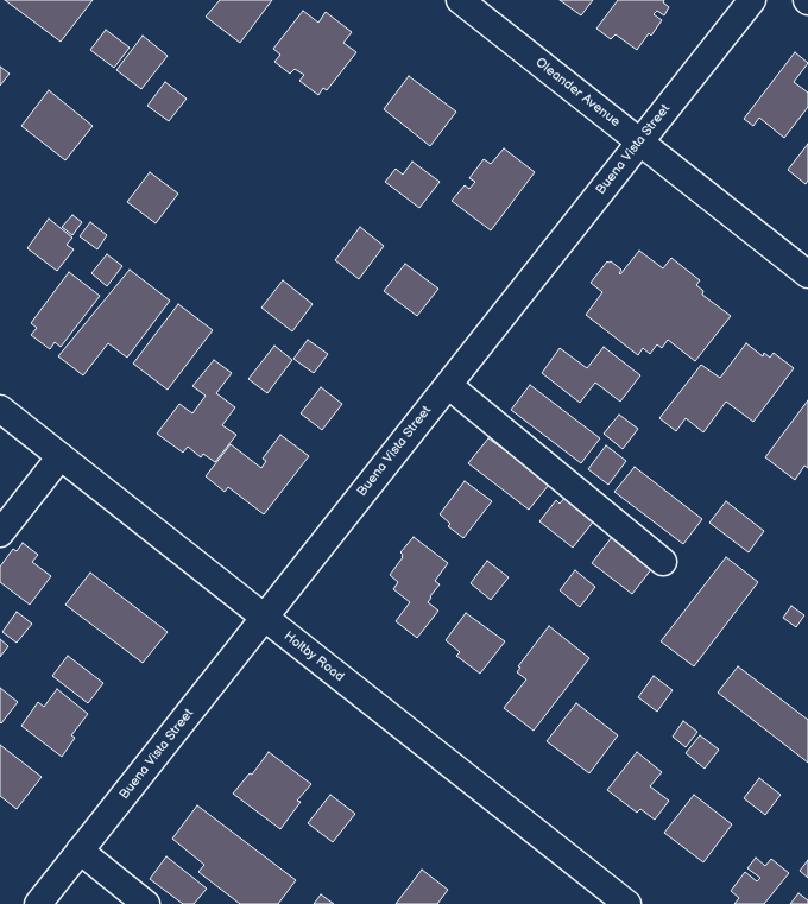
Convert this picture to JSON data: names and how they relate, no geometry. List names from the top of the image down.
{
  "streets": {
    "street": ["Oleander Avenue", "Buena Vista Street", "Holtby Road"]
  },
  "crossings": [
    ["Oleander Avenue", "Buena Vista Street"],
    ["Buena Vista Street", "Holtby Road"]
  ]
}
